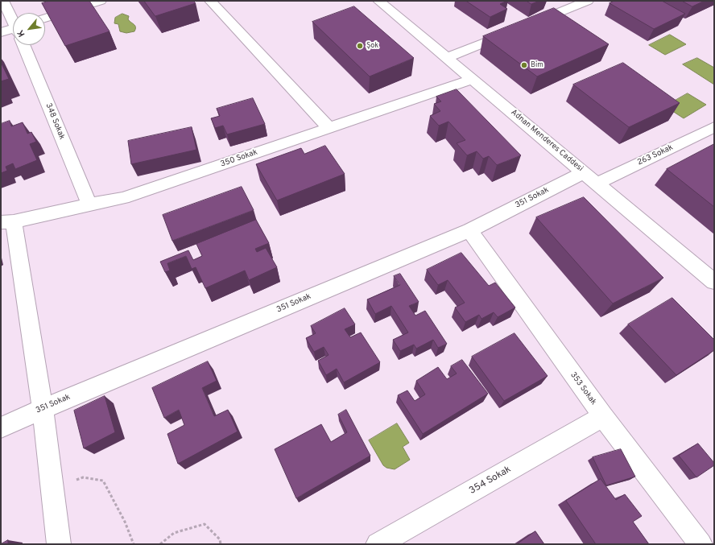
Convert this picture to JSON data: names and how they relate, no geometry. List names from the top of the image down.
{
  "streets": {
    "street": [
      "348 Sokak",
      "Adnan Menderes Caddesi",
      "263 Sokak",
      "350 Sokak",
      "351 Sokak",
      "353 Sokak",
      "354 Sokak"
    ]
  },
  "crossings": [
    ["348 Sokak", "350 Sokak"],
    ["Adnan Menderes Caddesi", "263 Sokak"],
    ["Adnan Menderes Caddesi", "350 Sokak"],
    ["Adnan Menderes Caddesi", "351 Sokak"],
    ["263 Sokak", "351 Sokak"],
    ["351 Sokak", "353 Sokak"],
    ["353 Sokak", "354 Sokak"]
  ],
  "places": ["Şok", "Bim"],
  "north": "bottom left"
}
